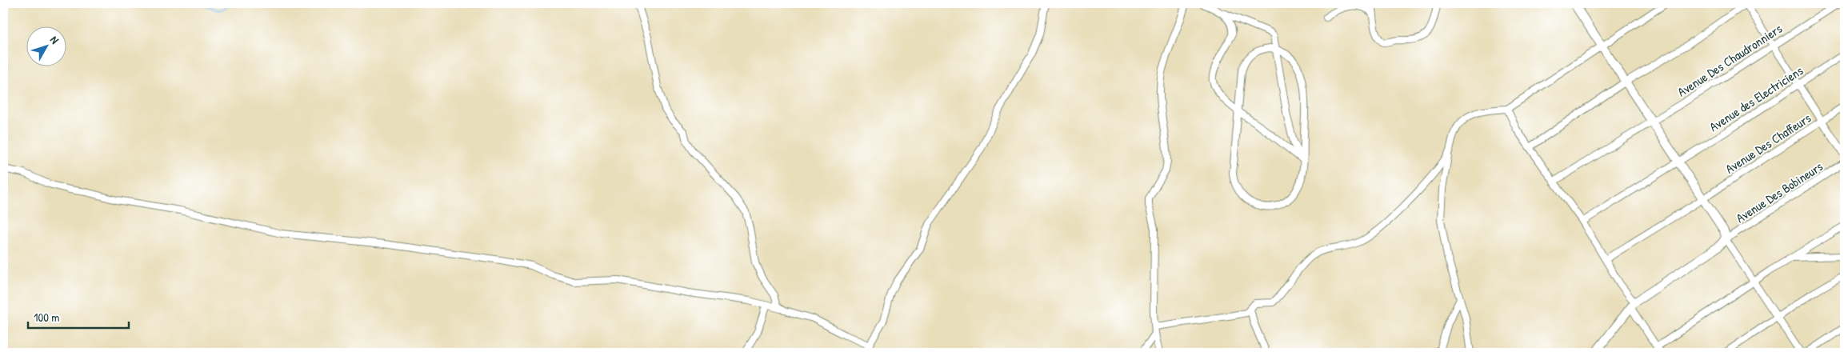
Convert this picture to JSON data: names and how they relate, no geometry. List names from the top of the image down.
{
  "streets": {
    "street": [
      "Avenue Des Chaudronniers",
      "Avenue des Electriciens",
      "Avenue Des Chaffeurs",
      "Avenue Des Bobineurs"
    ]
  },
  "scale_bar": "100 m",
  "north": "top right"
}
